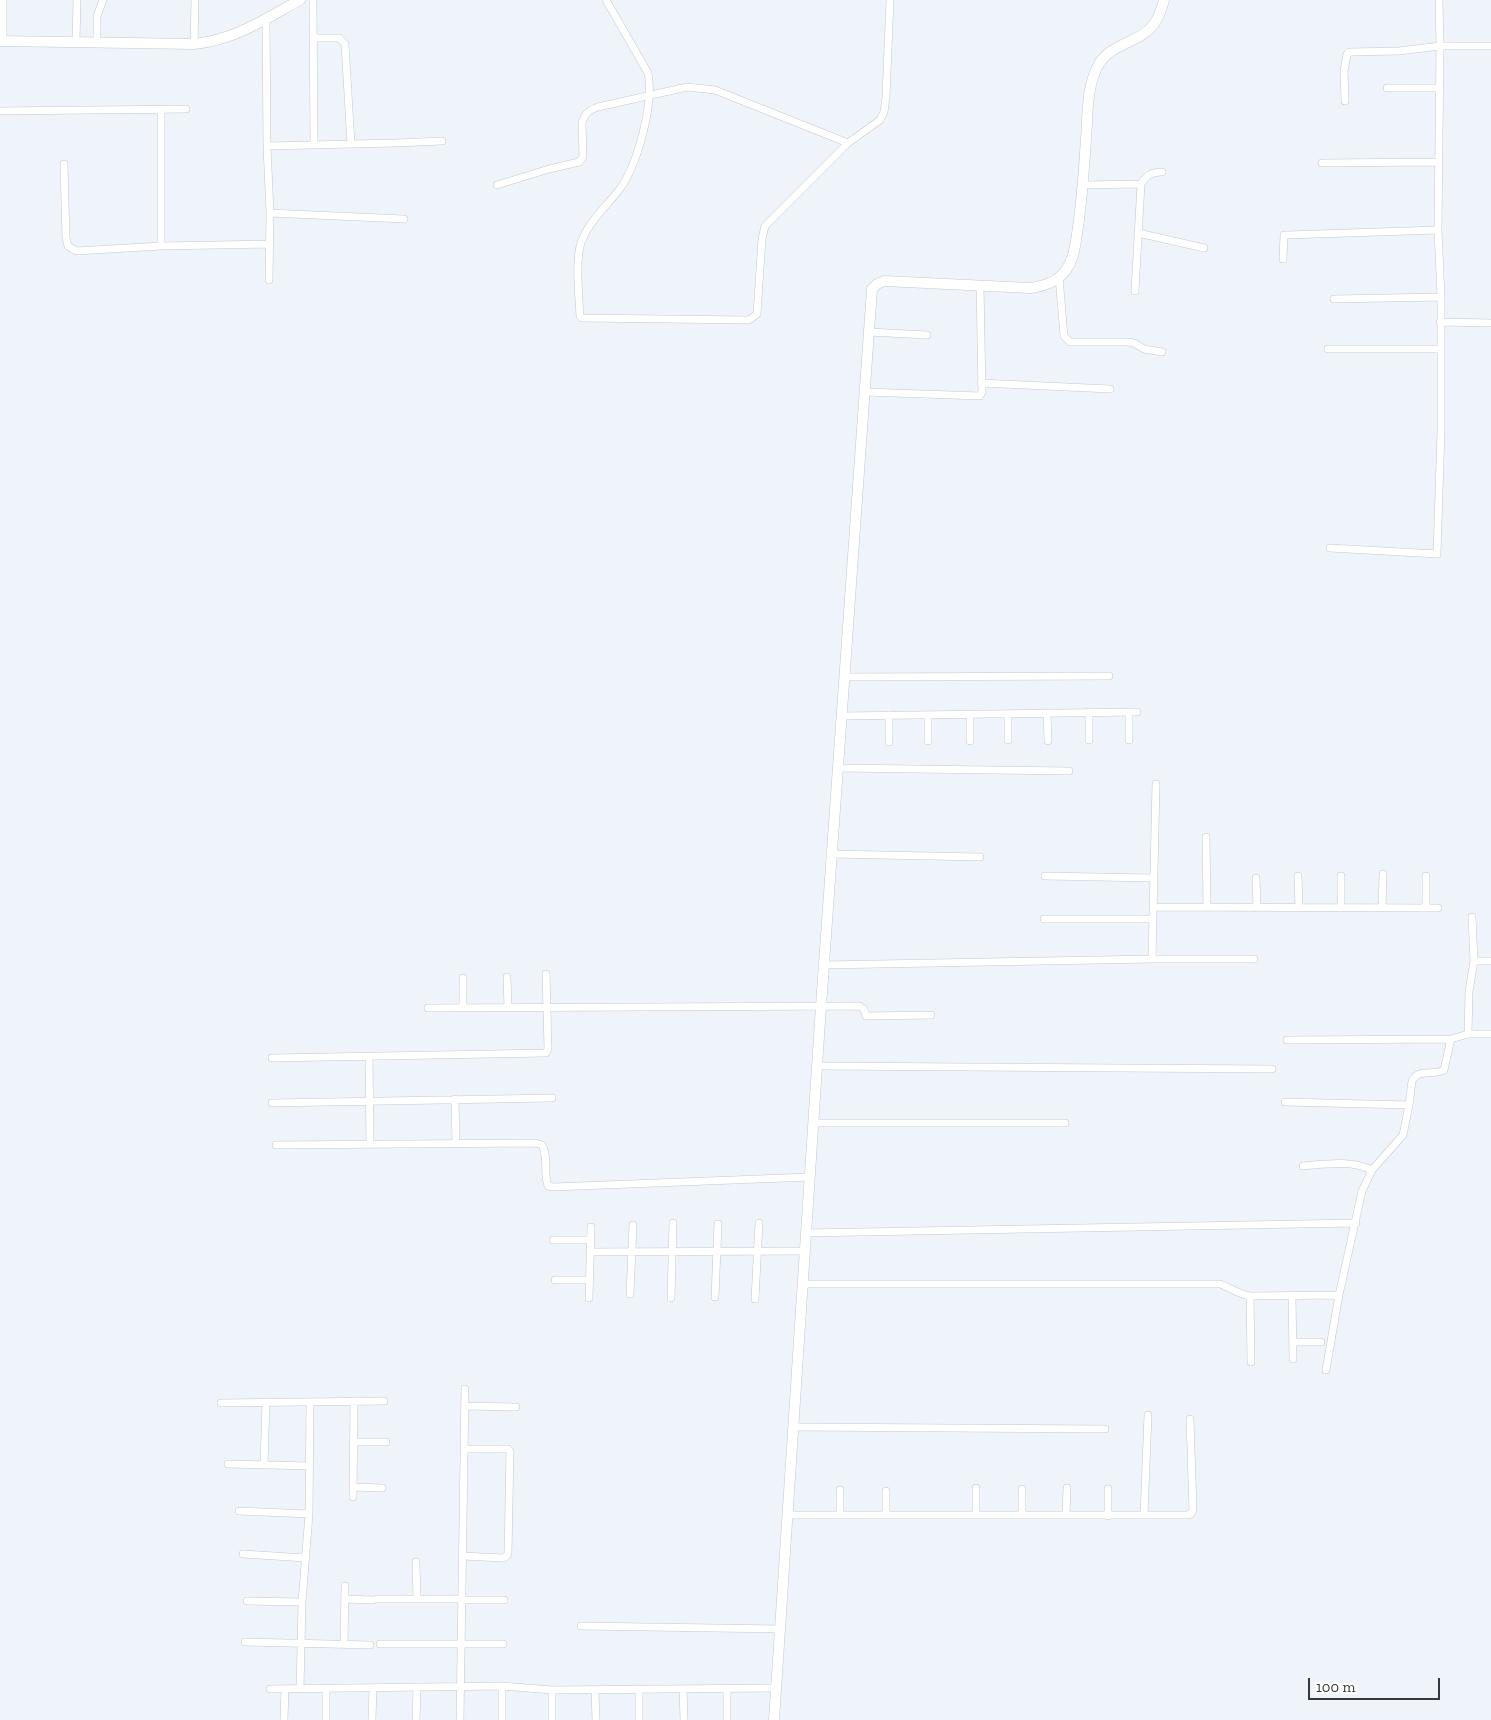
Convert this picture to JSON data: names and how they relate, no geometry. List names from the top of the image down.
{
  "scale_bar": "100 m"
}
